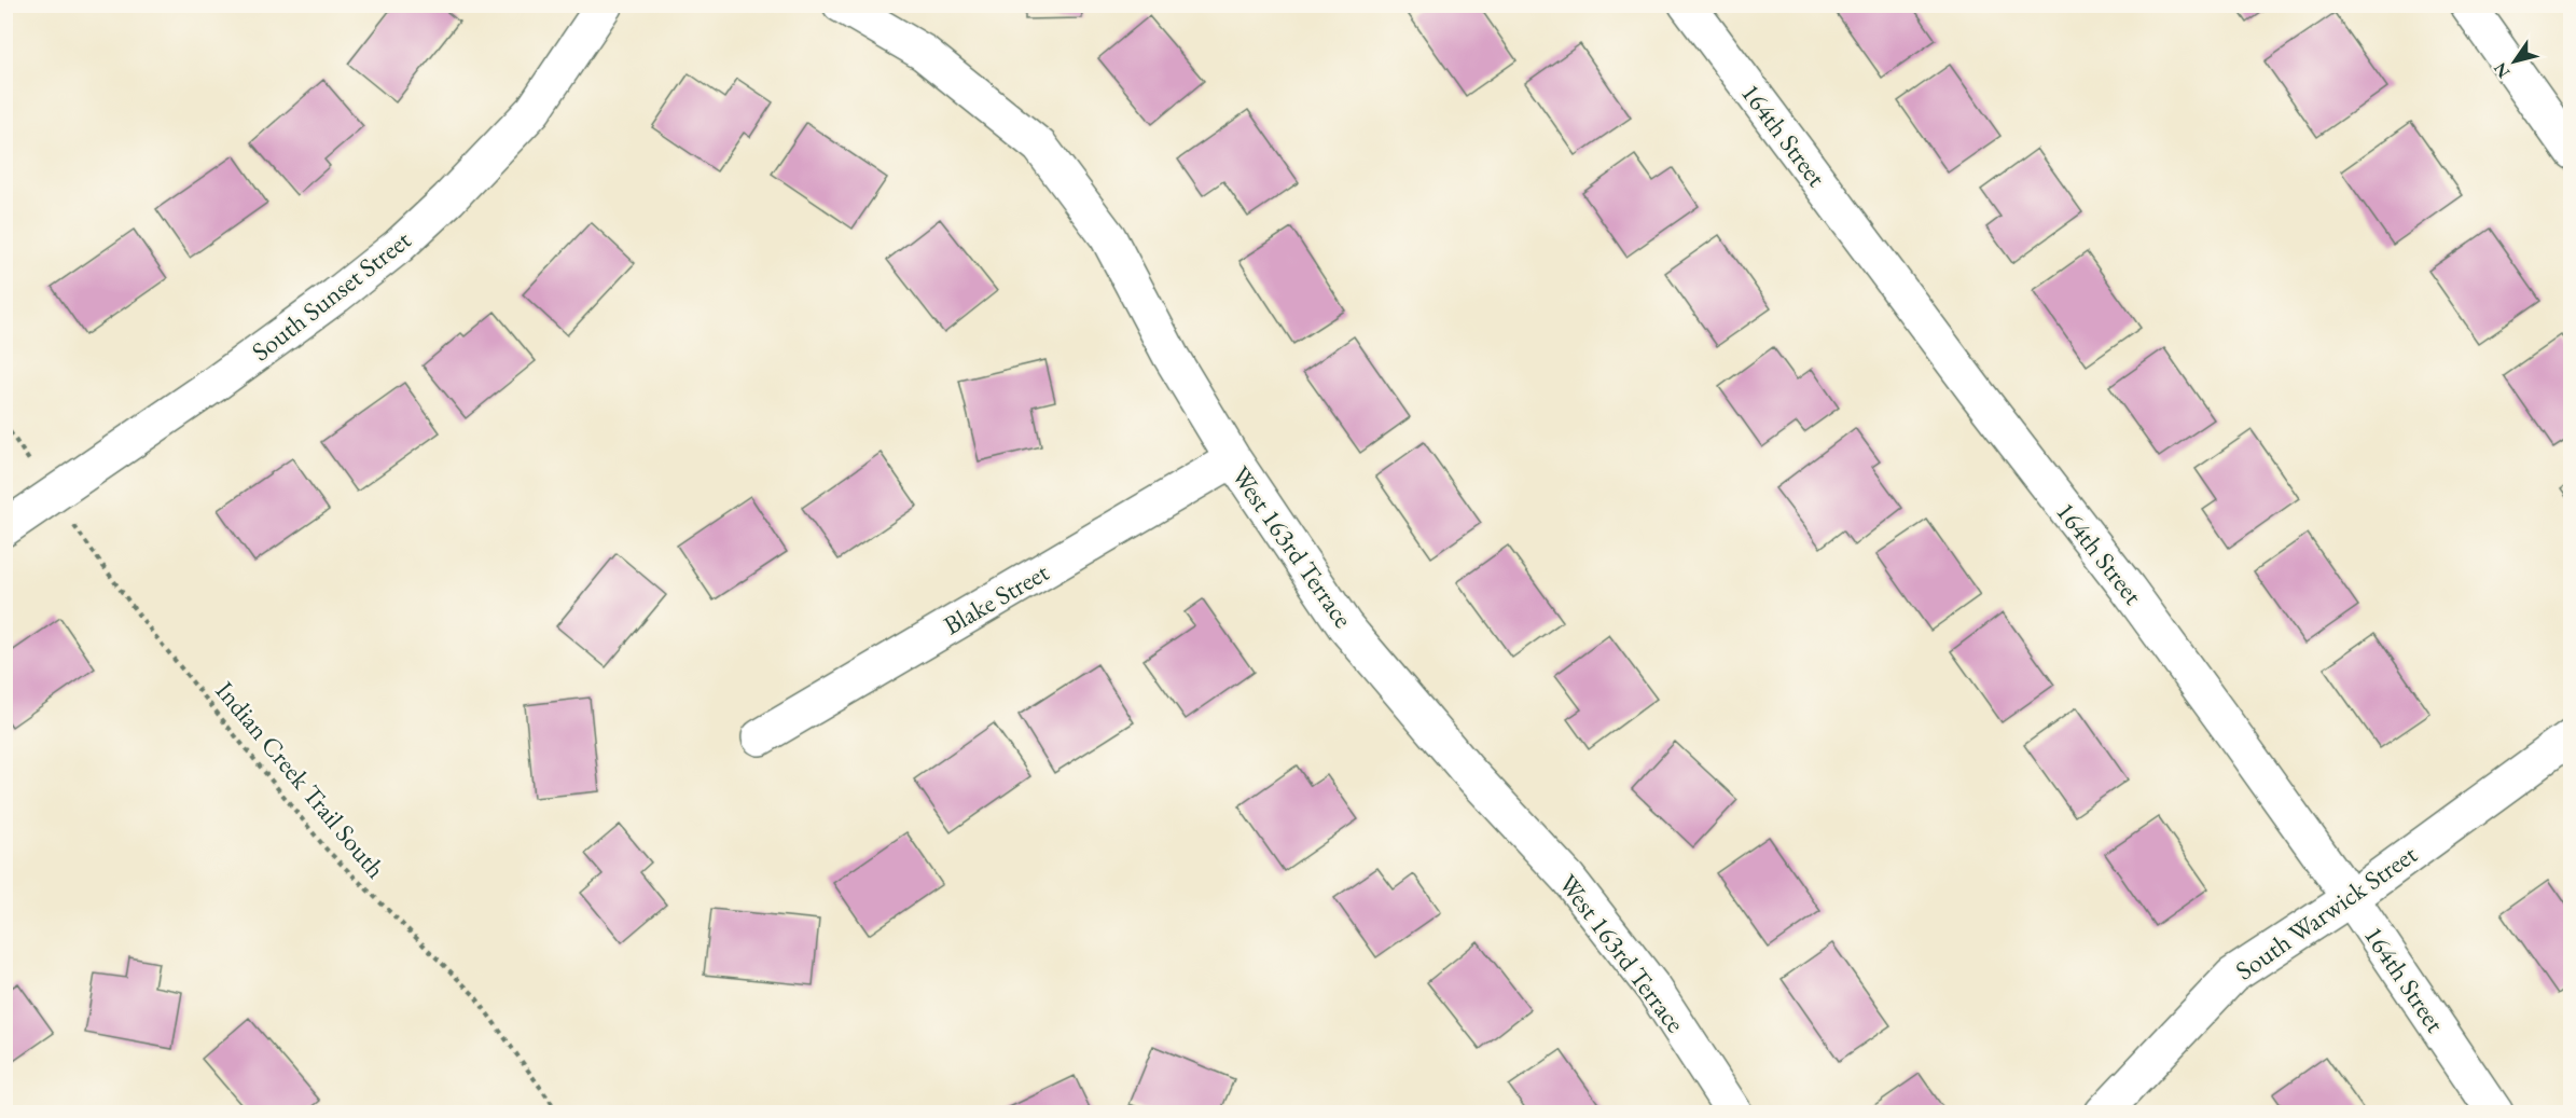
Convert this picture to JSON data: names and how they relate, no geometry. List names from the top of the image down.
{
  "streets": {
    "street": [
      "164th Street",
      "South Sunset Street",
      "West 163rd Terrace",
      "Blake Street",
      "South Warwick Street"
    ],
    "path": ["Indian Creek Trail South"]
  },
  "crossings": [
    ["164th Street", "South Warwick Street"],
    ["West 163rd Terrace", "Blake Street"]
  ],
  "north": "bottom left"
}
